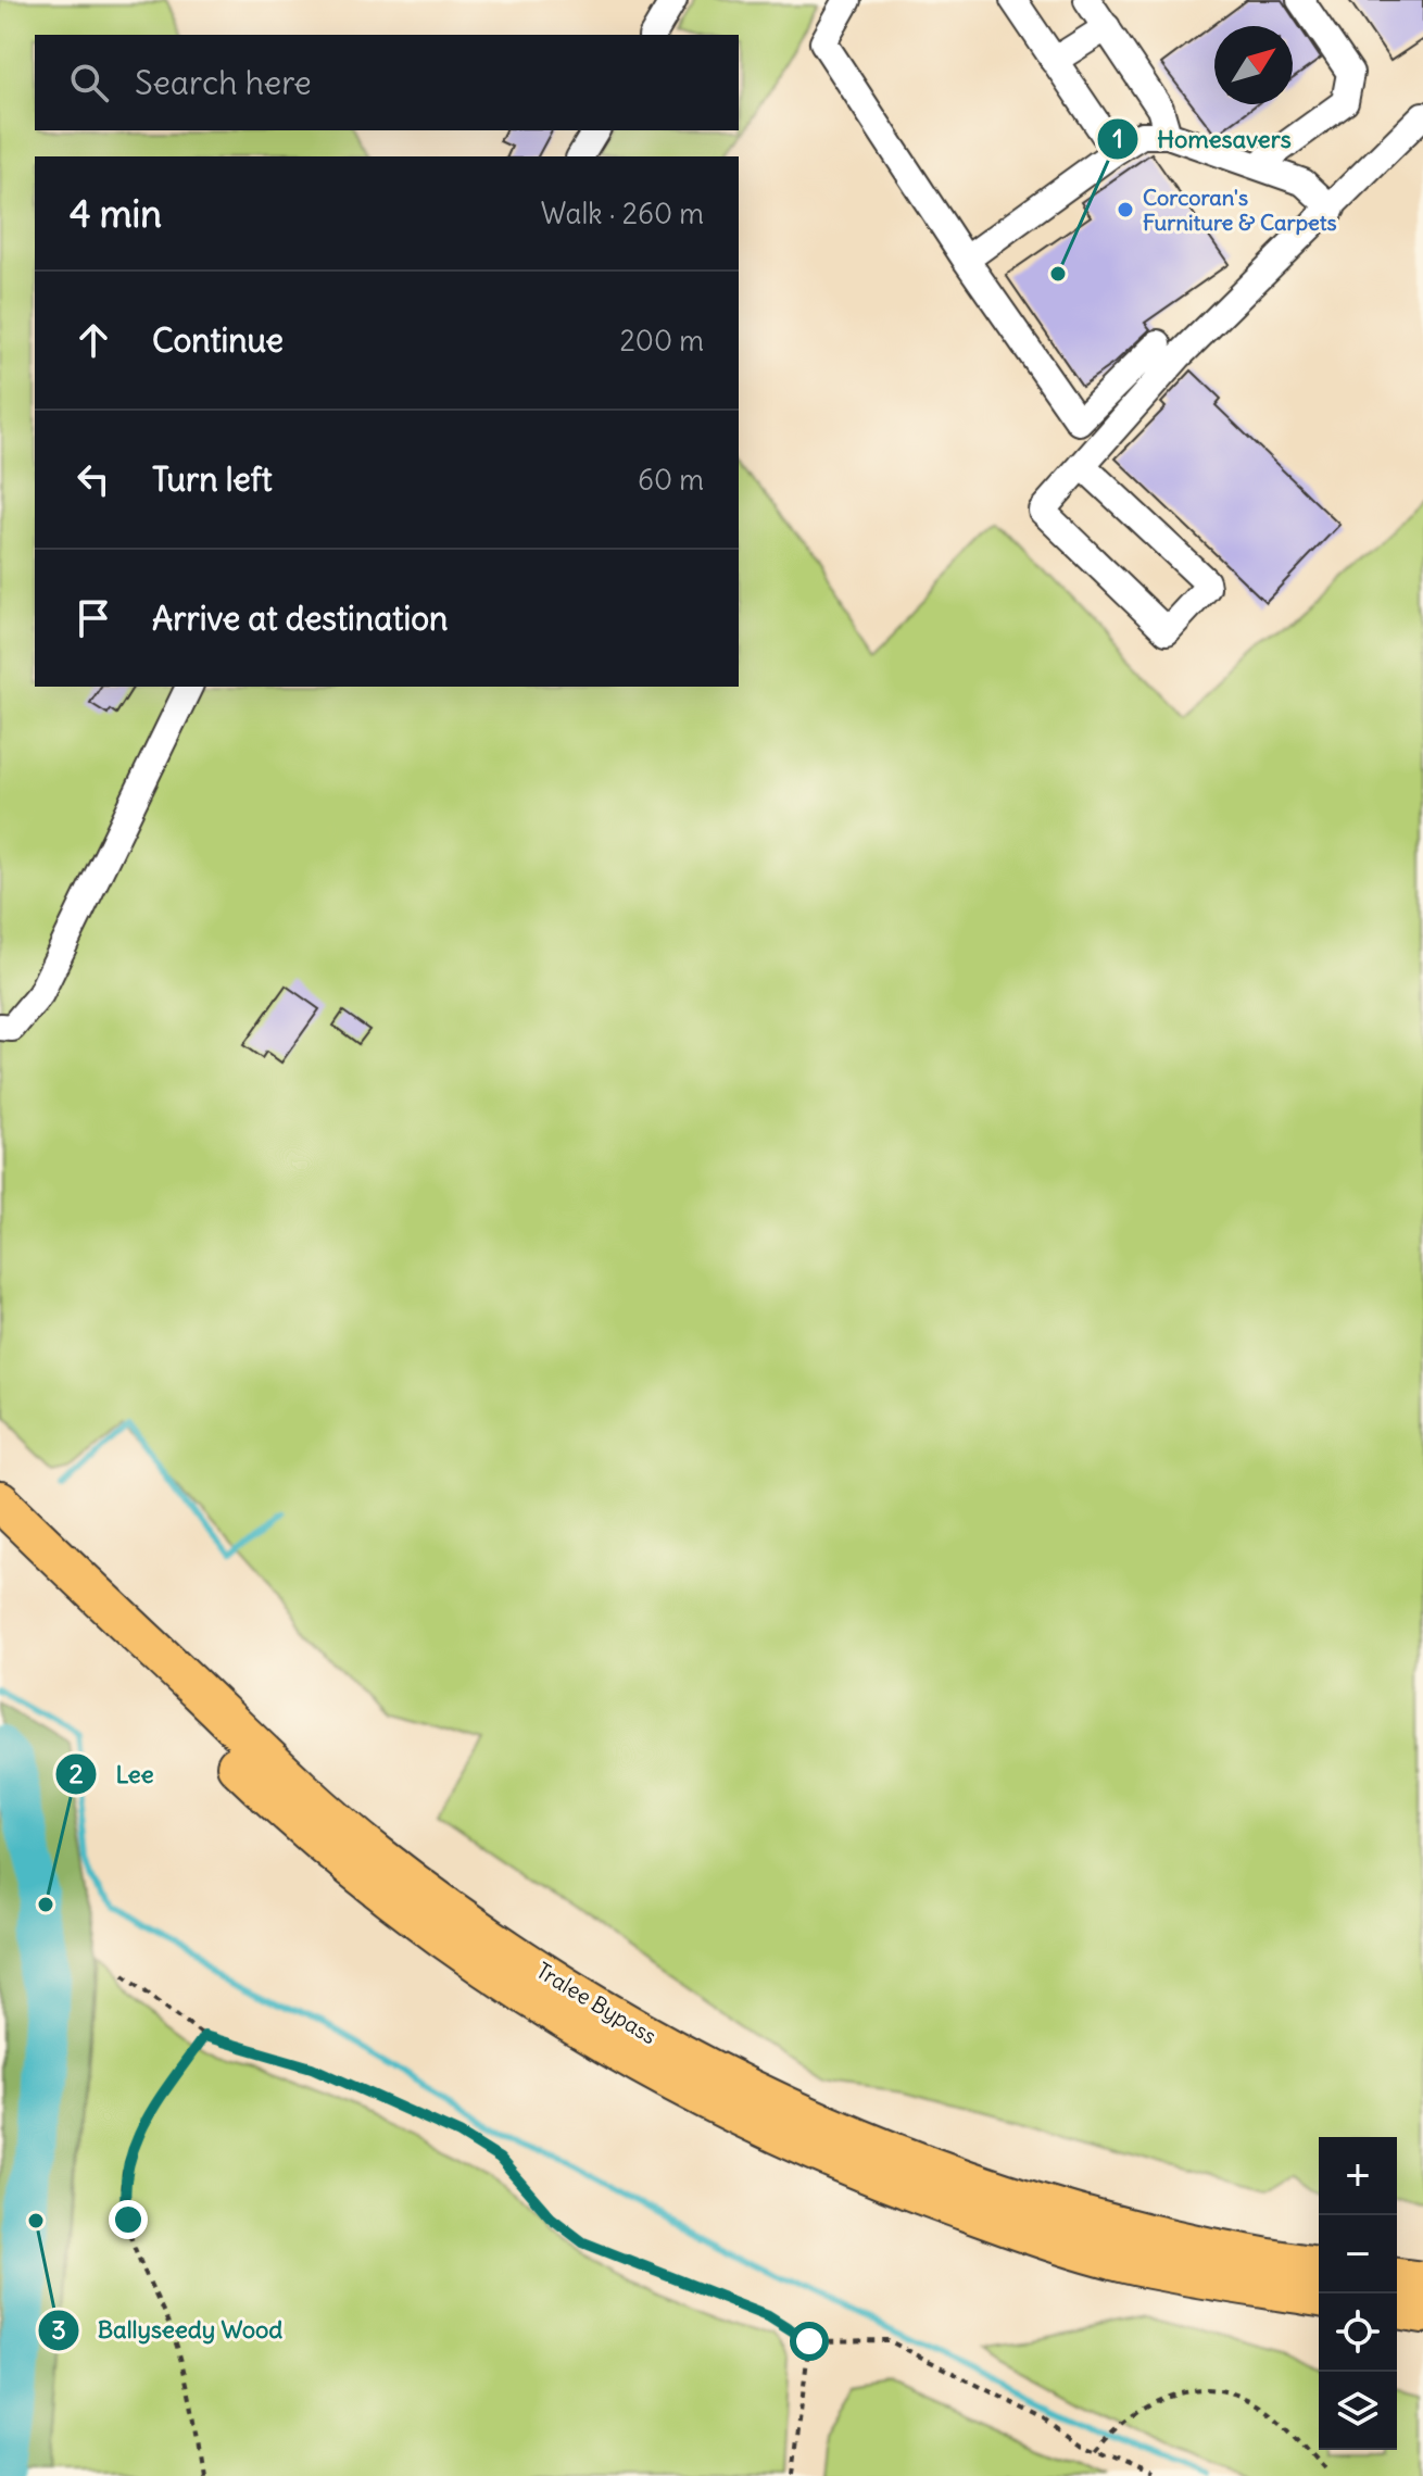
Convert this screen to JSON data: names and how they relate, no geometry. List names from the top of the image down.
{
  "streets": {
    "highway": ["Tralee Bypass"]
  },
  "places": [
    "Corcoran's Furniture & Carpets",
    "Homesavers",
    "Lee",
    "Ballyseedy Wood"
  ],
  "north": "top right",
  "page": {
    "search": "Search here",
    "heading": ["4 min", "Walk · 260 m"],
    "list": [
      ["Continue", "200 m"],
      ["Turn left", "60 m"],
      "Arrive at destination"
    ],
    "map_buttons": ["+", "−"]
  }
}
